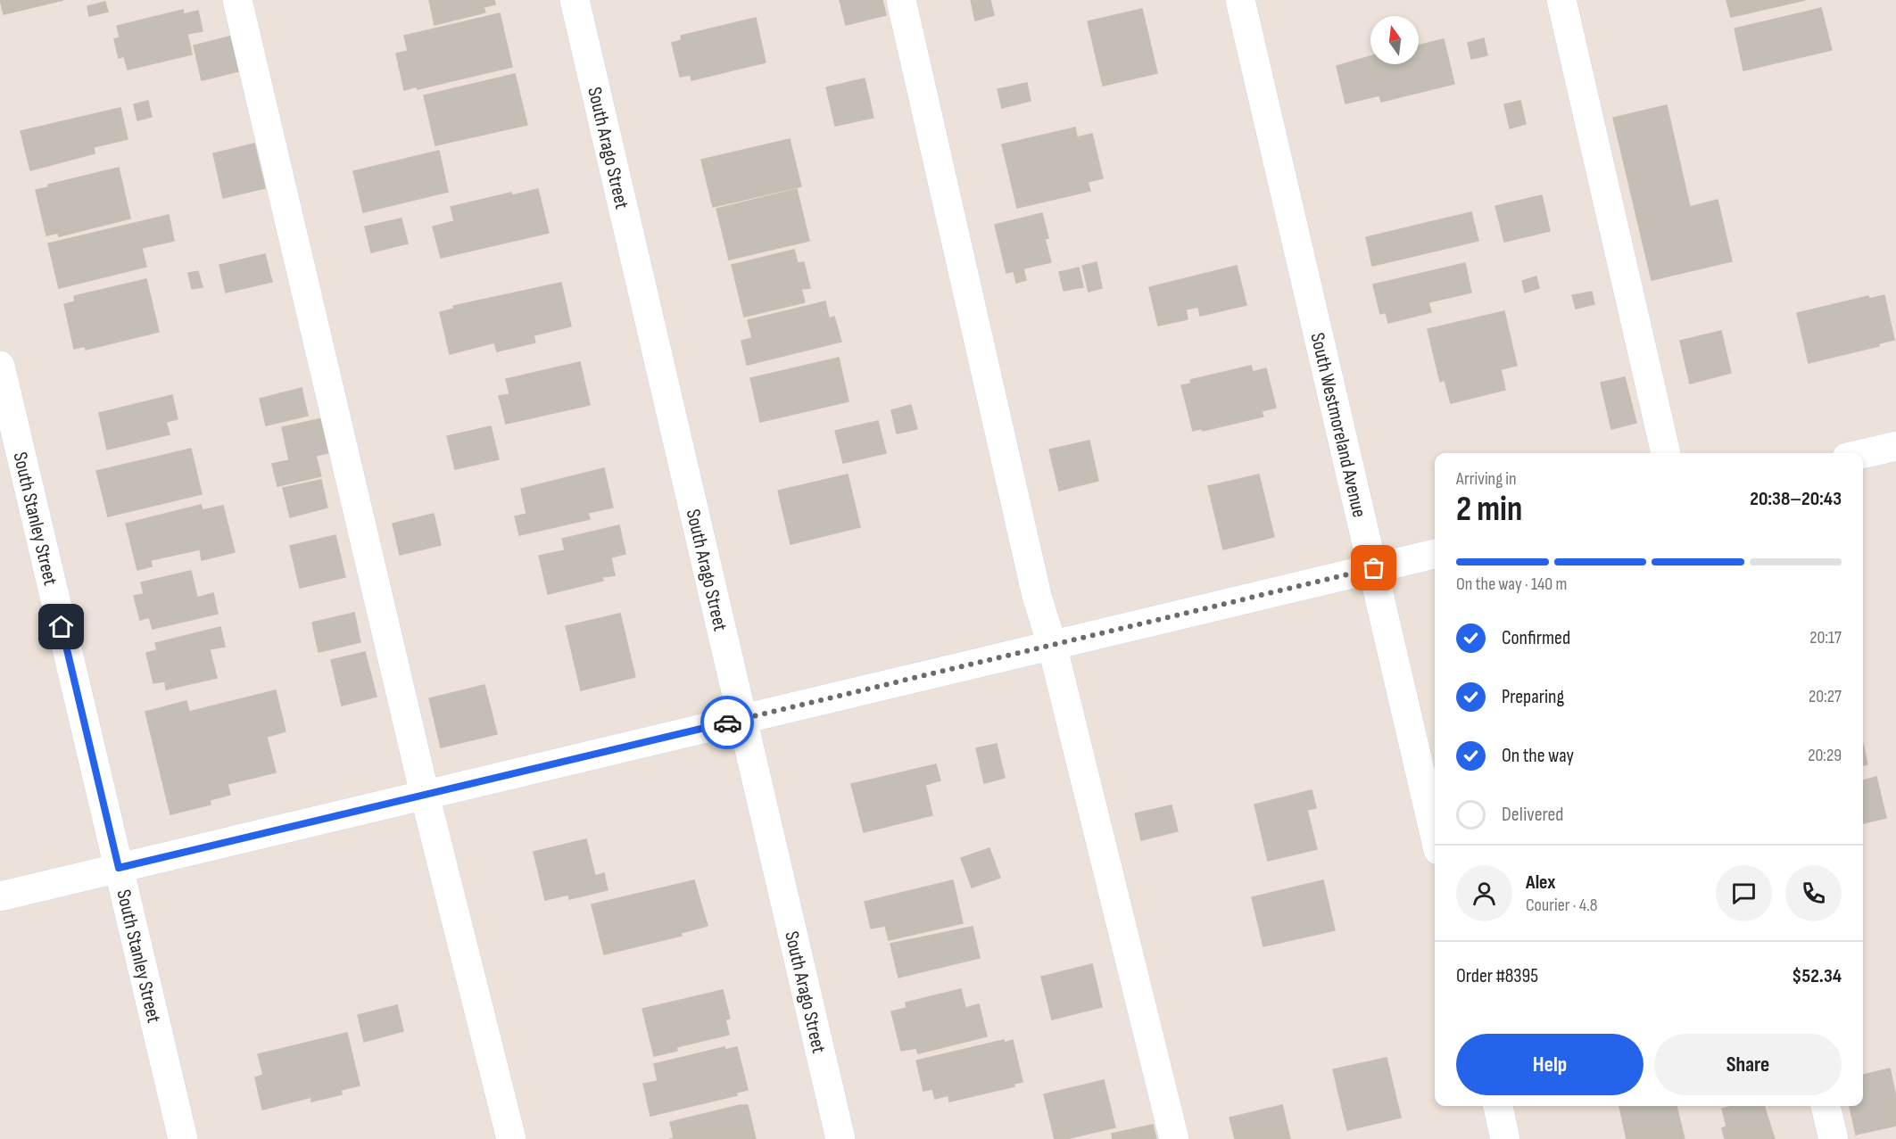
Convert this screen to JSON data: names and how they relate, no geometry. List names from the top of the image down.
{
  "streets": {
    "street": ["South Arago Street", "South Westmoreland Avenue", "South Stanley Street"]
  },
  "north": "top",
  "page": {
    "heading": ["2 min", "Arriving in", "20:38–20:43"],
    "panel": [
      "Alex",
      "Courier · 4.8",
      "Order #8395",
      "$52.34"
    ],
    "bar": "On the way · 140 m",
    "list": [
      ["Confirmed", "20:17"],
      ["Preparing", "20:27"],
      ["On the way", "20:29"],
      "Delivered"
    ],
    "buttons": ["Help", "Share"]
  }
}
